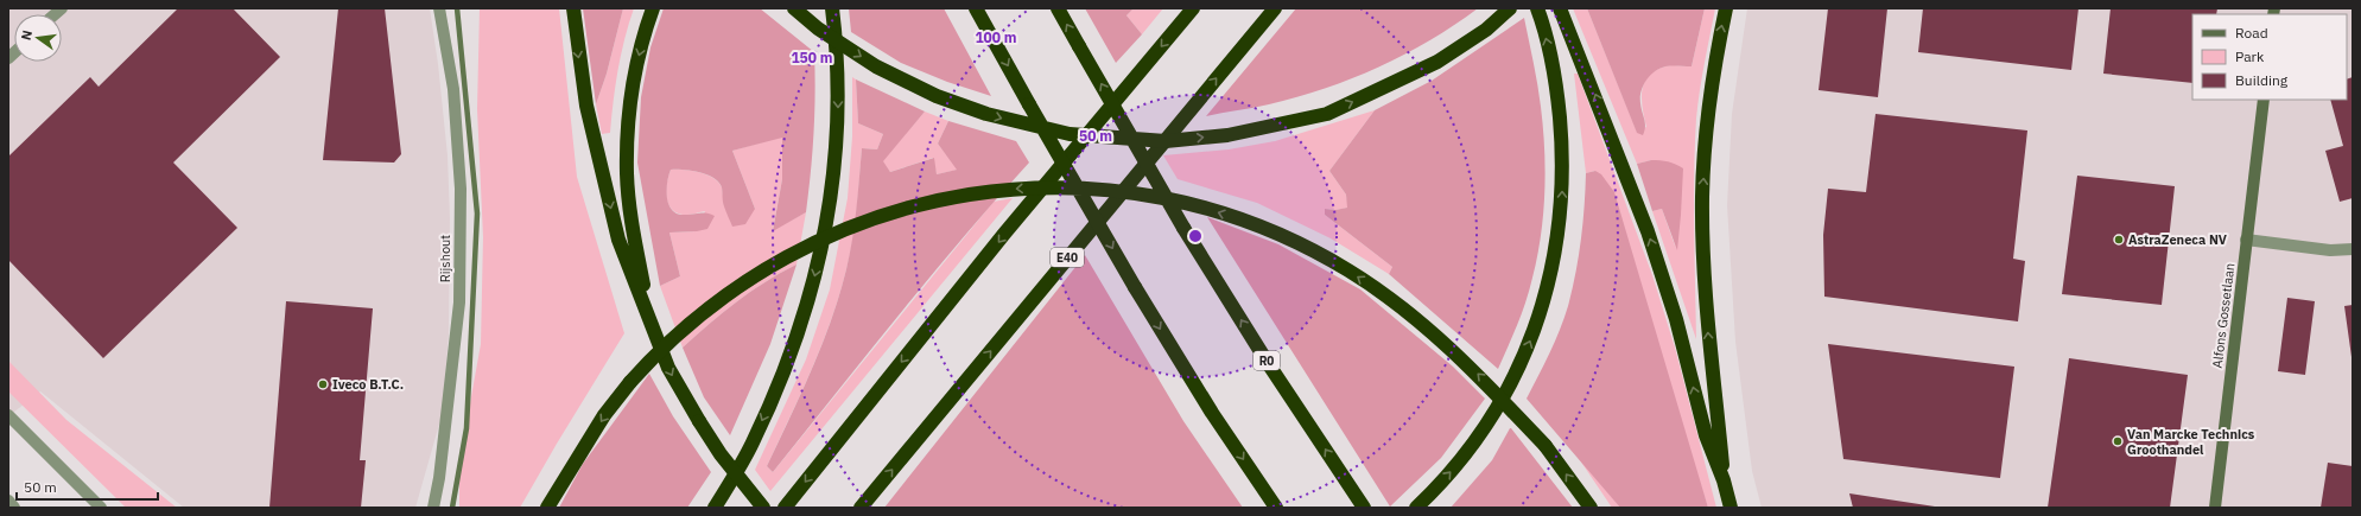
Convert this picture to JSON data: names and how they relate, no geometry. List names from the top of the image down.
{
  "streets": {
    "highway": ["E40", "R0"],
    "street": ["Rijshout", "Alfons Gossetlaan"]
  },
  "places": ["AstraZeneca NV", "Iveco B.T.C.", "Van Marcke Technics Groothandel"],
  "legend": ["Road", "Park", "Building"],
  "scale_bar": "50 m",
  "north": "left",
  "rings": ["100 m", "150 m", "50 m"]
}
